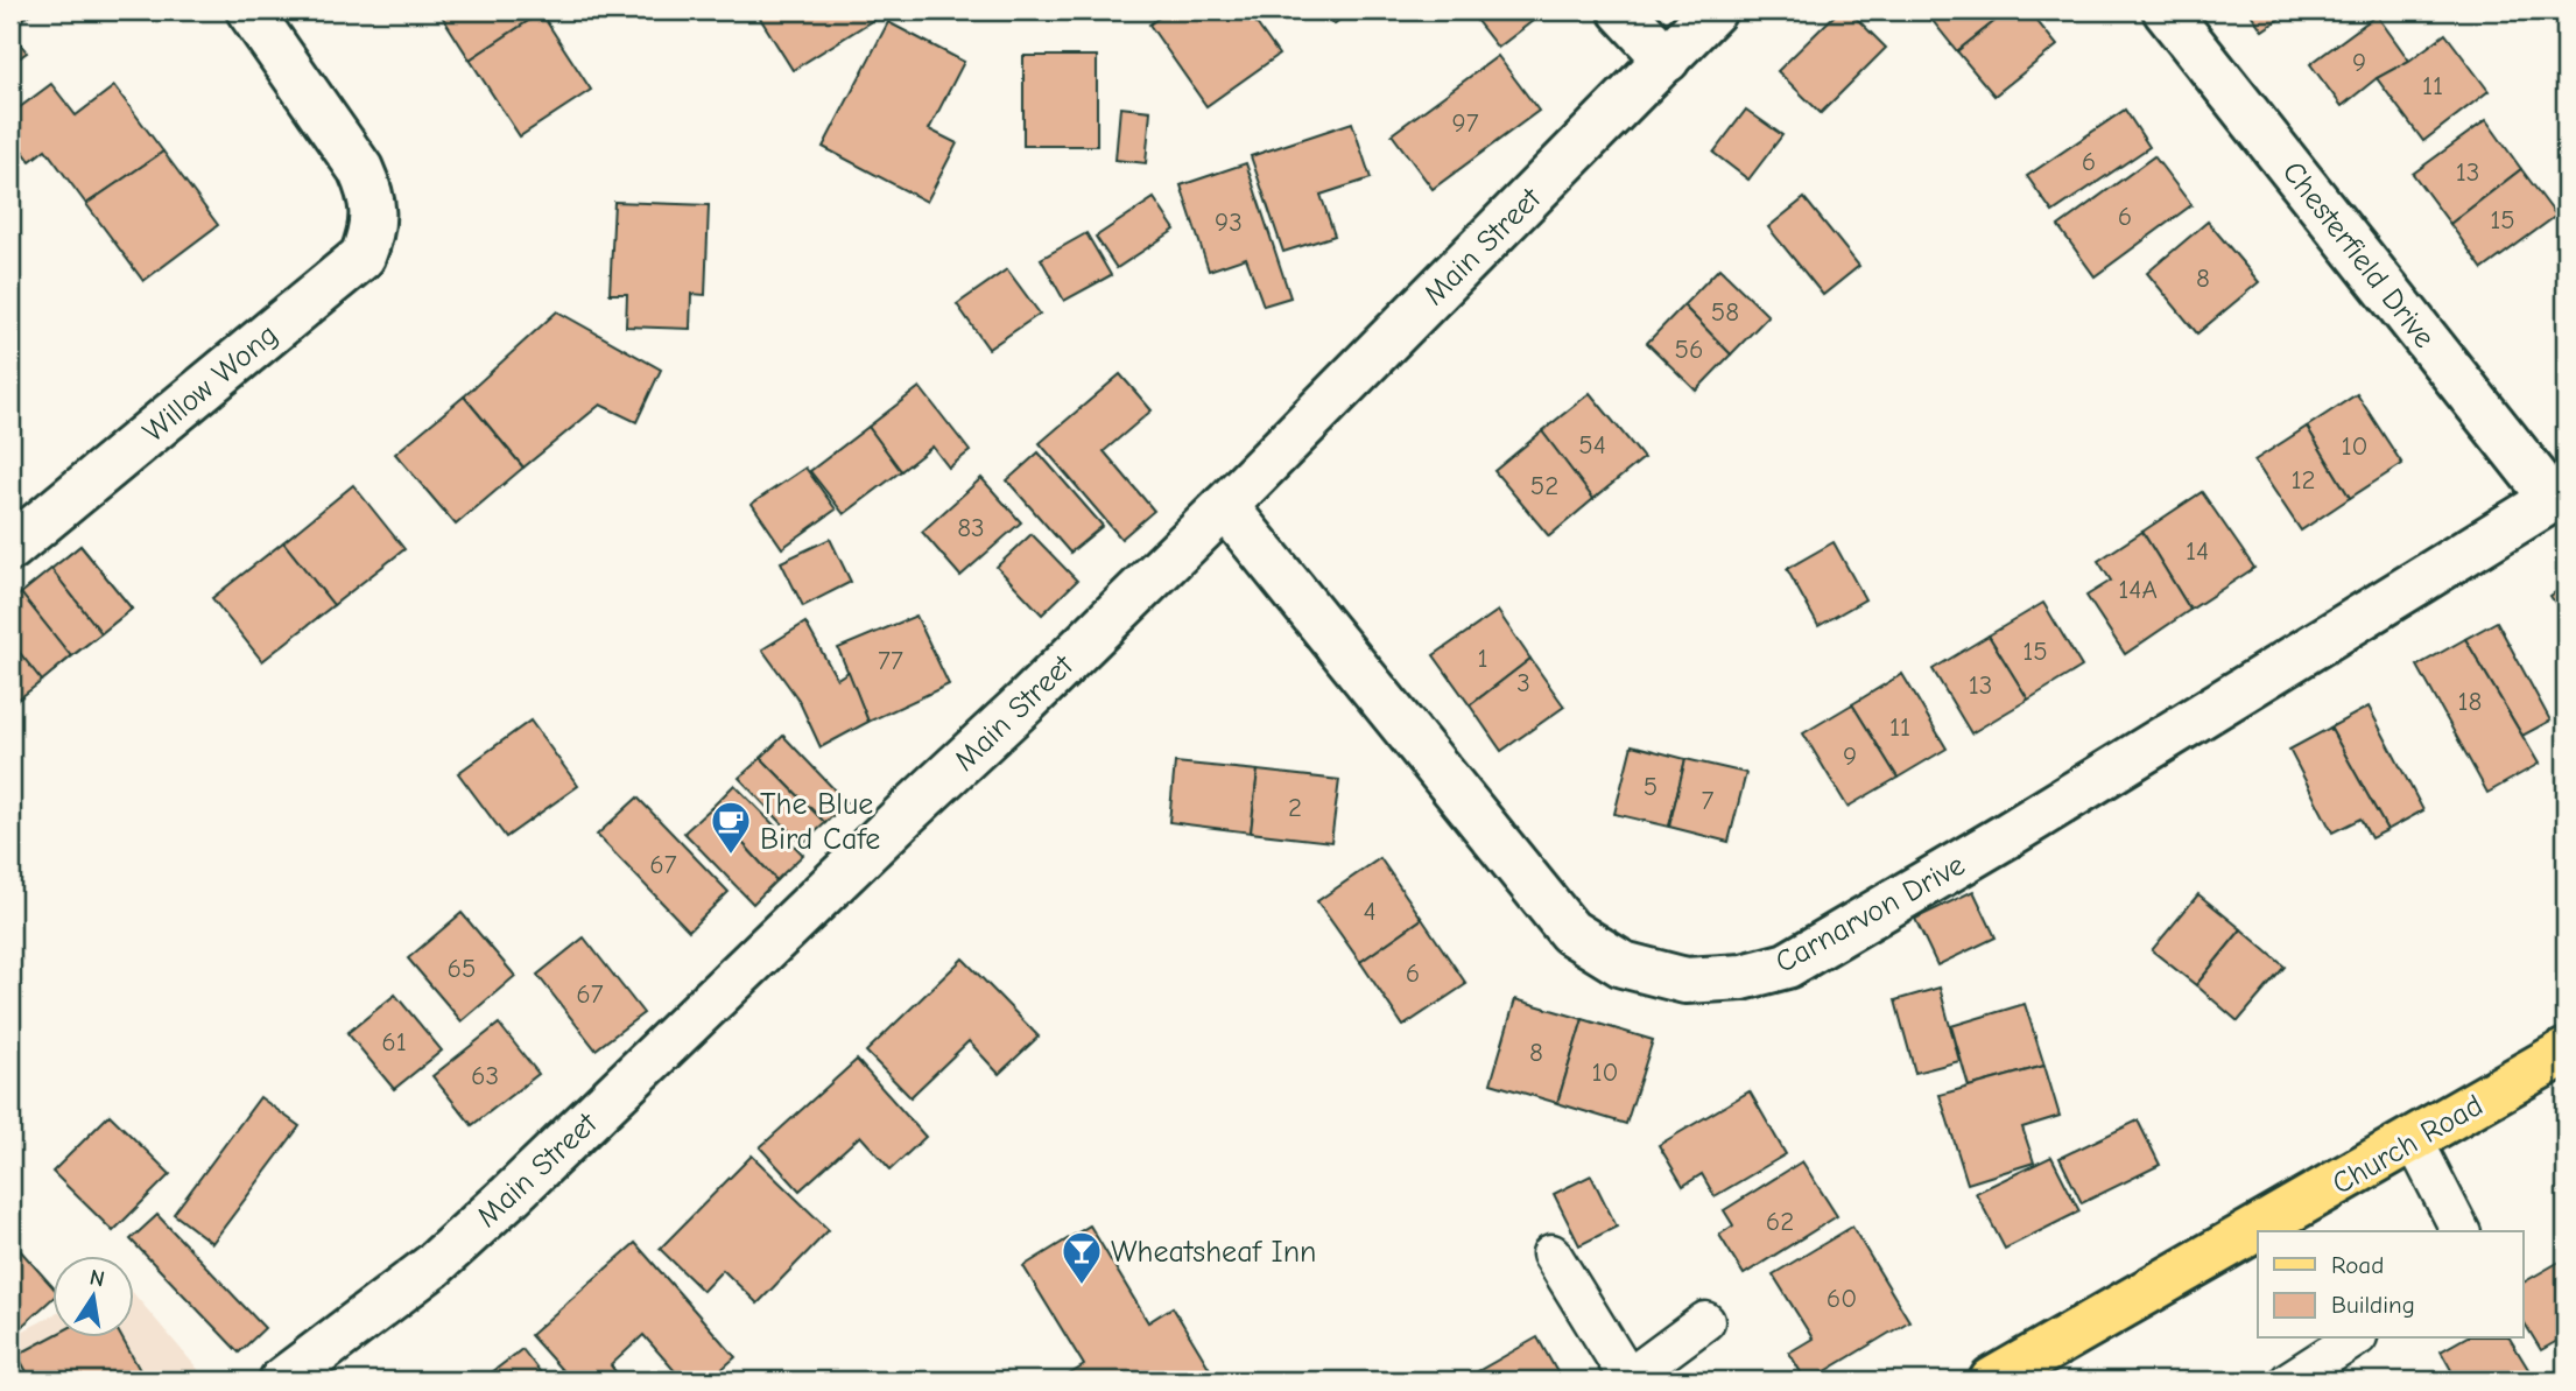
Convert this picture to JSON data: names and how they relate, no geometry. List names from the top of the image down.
{
  "streets": {
    "main road": ["Church Road"],
    "street": [
      "Main Street",
      "Chesterfield Drive",
      "Willow Wong",
      "Carnarvon Drive"
    ]
  },
  "crossings": [
    ["Main Street", "Carnarvon Drive"],
    ["Chesterfield Drive", "Carnarvon Drive"]
  ],
  "places": {
    "cafe": ["The Blue Bird Cafe"],
    "bar": ["Wheatsheaf Inn"]
  },
  "house_numbers": [
    "9",
    "11",
    "97",
    "6",
    "13",
    "6",
    "15",
    "93",
    "8",
    "58",
    "56",
    "54",
    "10",
    "12",
    "52",
    "83",
    "14",
    "14A",
    "15",
    "1",
    "77",
    "3",
    "13",
    "18",
    "11",
    "9",
    "5",
    "7",
    "2",
    "67",
    "4",
    "65",
    "6",
    "67",
    "61",
    "8",
    "10",
    "63",
    "62",
    "60"
  ],
  "legend": ["Road", "Building"],
  "north": "top"
}
